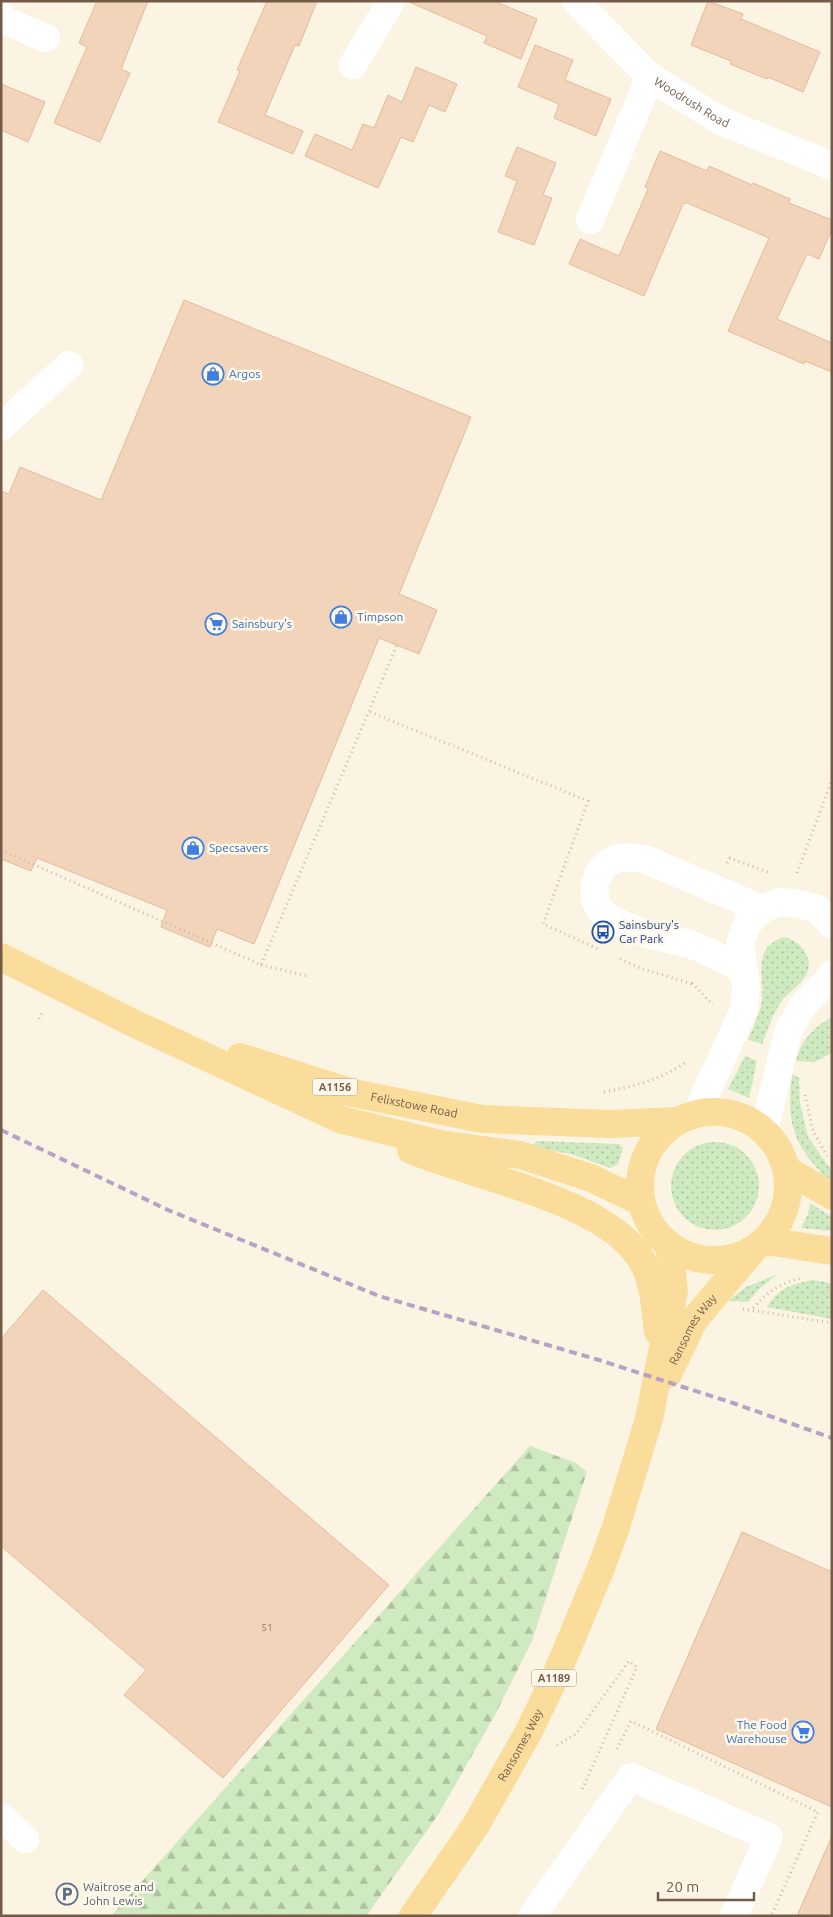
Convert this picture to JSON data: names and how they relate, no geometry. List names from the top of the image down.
{
  "streets": {
    "main road": [
      "A1156",
      "Felixstowe Road",
      "Ransomes Way",
      "A1189"
    ],
    "street": ["Woodrush Road"]
  },
  "crossings": [
    ["Felixstowe Road", "Ransomes Way"]
  ],
  "places": {
    "shop": ["Argos", "Timpson", "Specsavers"],
    "supermarket": ["Sainsbury's", "The Food Warehouse"],
    "bus stop": ["Sainsbury's Car Park"],
    "parking": ["Waitrose and John Lewis"]
  },
  "house_numbers": ["51"],
  "scale_bar": "20 m"
}
